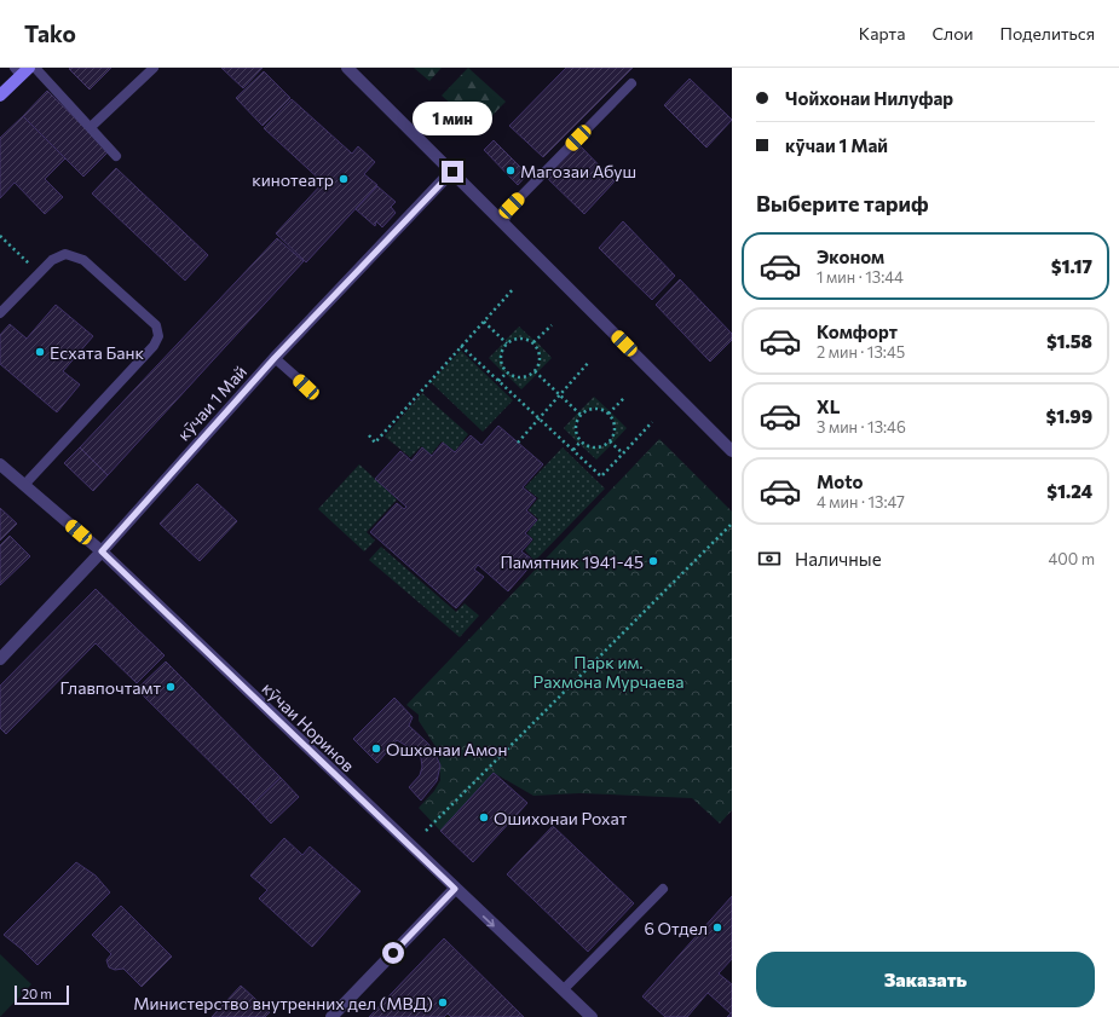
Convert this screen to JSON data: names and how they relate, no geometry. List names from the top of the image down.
{
  "streets": {
    "street": ["кӯчаи 1 Май", "кӯчаи Норинов"]
  },
  "crossings": [
    ["кӯчаи 1 Май", "кӯчаи Норинов"]
  ],
  "parks": ["Парк им. Рахмона Мурчаева"],
  "places": [
    "Магозаи Абуш",
    "кинотеатр",
    "Есхата Банк",
    "Памятник 1941-45",
    "Главпочтамт",
    "Ошхонаи Амон",
    "Ошихонаи Рохат",
    "6 Отдел",
    "Министерство внутренних дел (МВД)"
  ],
  "scale_bar": "20 m",
  "page": {
    "header": "Tako",
    "nav": ["Карта", "Слои", "Поделиться"],
    "banner": ["Чойхонаи Нилуфар", "кӯчаи 1 Май"],
    "bubble": "1 мин",
    "heading": "Выберите тариф",
    "list": [
      {
        "name": "Эконом",
        "note": "1 мин · 13:44",
        "value": "$1.17"
      },
      {
        "name": "Комфорт",
        "note": "2 мин · 13:45",
        "value": "$1.58"
      },
      {
        "name": "XL",
        "note": "3 мин · 13:46",
        "value": "$1.99"
      },
      {
        "name": "Moto",
        "note": "4 мин · 13:47",
        "value": "$1.24"
      }
    ],
    "pay": ["Наличные", "400 m"],
    "buttons": "Заказать",
    "scale": "20 m"
  }
}
